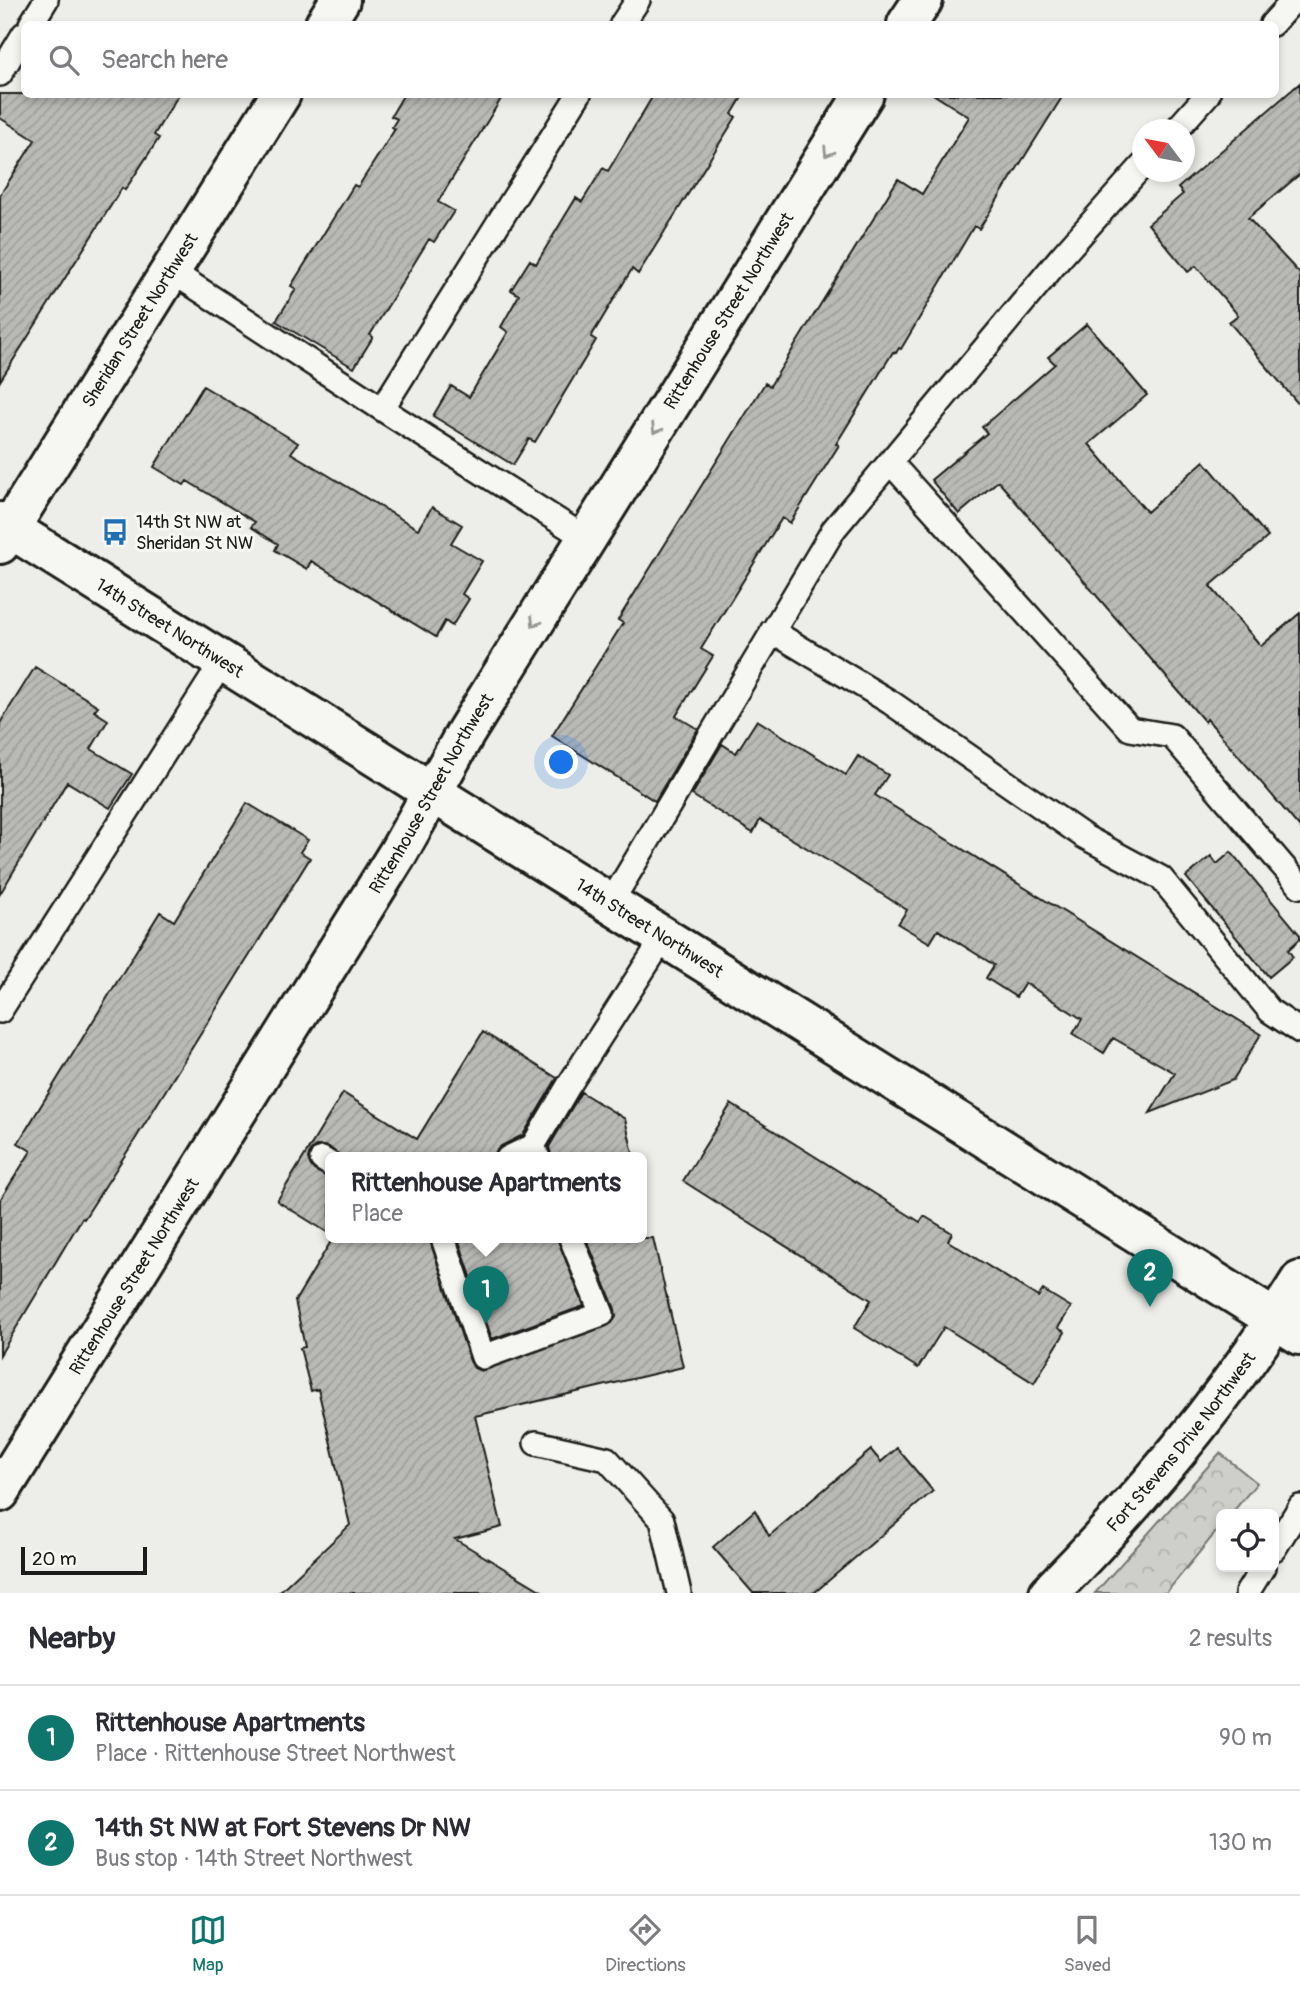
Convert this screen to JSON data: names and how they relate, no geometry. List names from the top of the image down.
{
  "streets": {
    "street": [
      "Rittenhouse Street Northwest",
      "Sheridan Street Northwest",
      "14th Street Northwest",
      "Fort Stevens Drive Northwest"
    ]
  },
  "crossings": [
    ["Rittenhouse Street Northwest", "14th Street Northwest"],
    ["Sheridan Street Northwest", "14th Street Northwest"],
    ["14th Street Northwest", "Fort Stevens Drive Northwest"]
  ],
  "one_way": ["Rittenhouse Street Northwest"],
  "places": {
    "bus stop": ["14th St NW at Sheridan St NW"]
  },
  "scale_bar": "20 m",
  "north": "top left",
  "page": {
    "search": "Search here",
    "popup": ["Rittenhouse Apartments", "Place"],
    "pins": ["2", "1"],
    "scale": "20 m",
    "heading": ["Nearby", "2 results"],
    "list": [
      {
        "mark": "1",
        "name": "Rittenhouse Apartments",
        "note": "Place · Rittenhouse Street Northwest",
        "value": "90 m"
      },
      {
        "mark": "2",
        "name": "14th St NW at Fort Stevens Dr NW",
        "note": "Bus stop · 14th Street Northwest",
        "value": "130 m"
      }
    ],
    "nav": ["Map", "Directions", "Saved"]
  }
}
